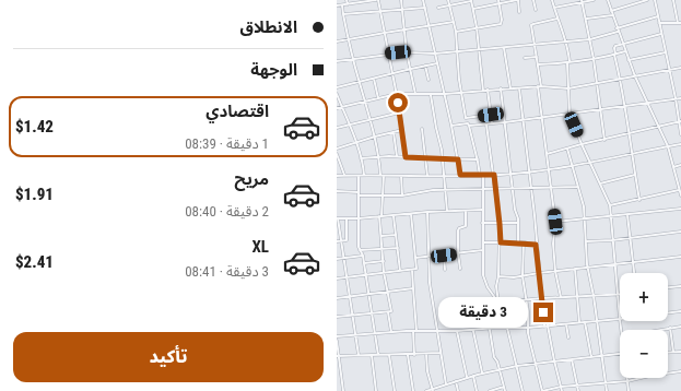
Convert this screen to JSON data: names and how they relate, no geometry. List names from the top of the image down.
{
  "page": {
    "banner": ["الانطلاق", "الوجهة"],
    "list": [
      {
        "name": "اقتصادي",
        "note": "1 دقيقة · 08:39",
        "value": "$1.42"
      },
      {
        "name": "مريح",
        "note": "2 دقيقة · 08:40",
        "value": "$1.91"
      },
      {
        "name": "XL",
        "note": "3 دقيقة · 08:41",
        "value": "$2.41"
      }
    ],
    "map_buttons": ["+", "−"],
    "bubble": "3 دقيقة",
    "buttons": "تأكيد"
  }
}
